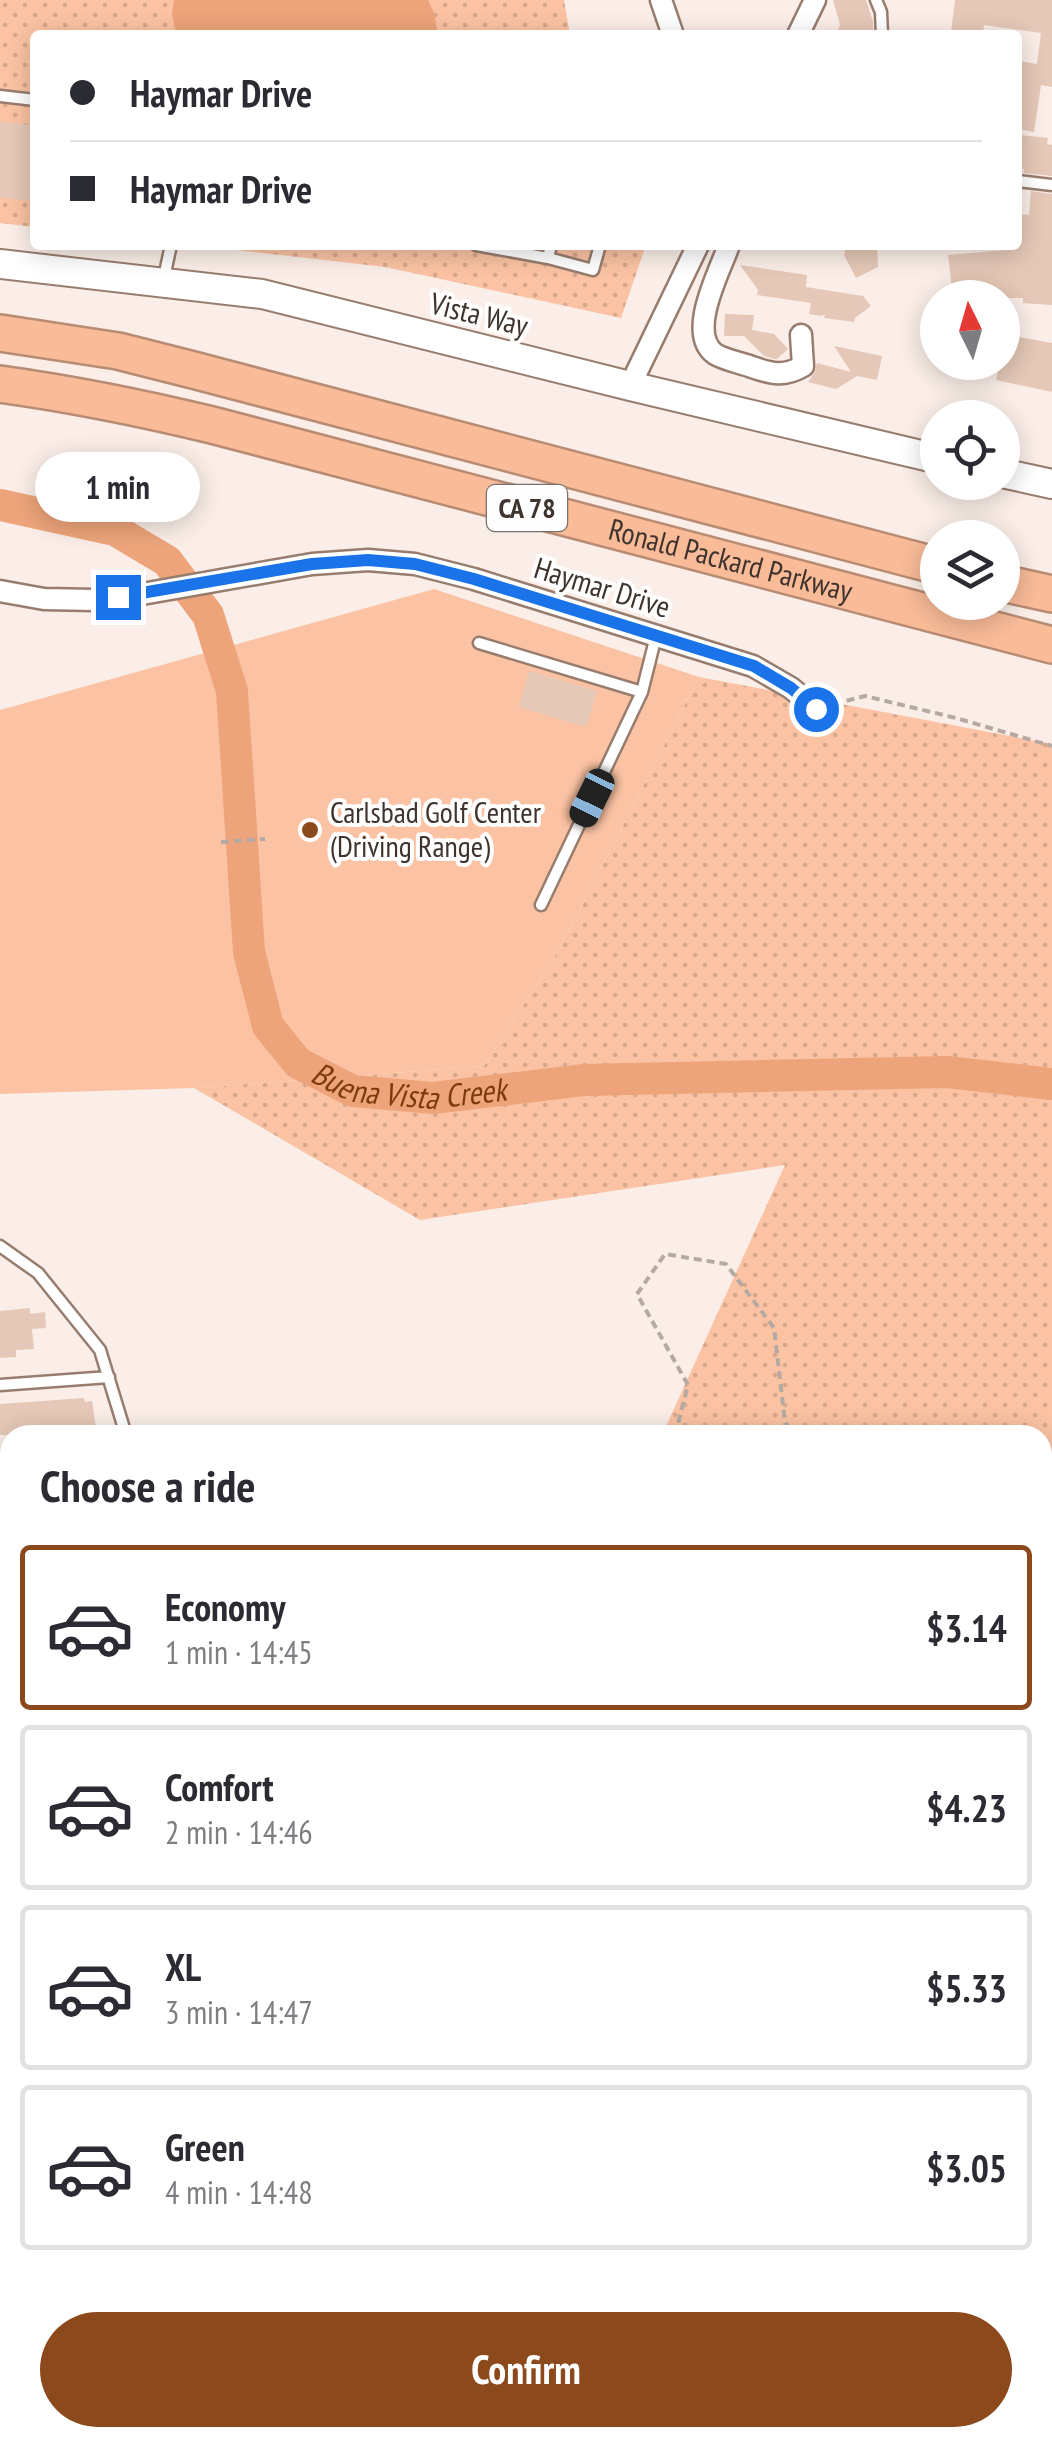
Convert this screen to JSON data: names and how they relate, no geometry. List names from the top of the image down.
{
  "streets": {
    "highway": ["CA 78", "Ronald Packard Parkway"],
    "main road": ["Vista Way"],
    "street": ["Haymar Drive"]
  },
  "water": ["Buena Vista Creek"],
  "places": ["Carlsbad Golf Center (Driving Range)"],
  "north": "top",
  "page": {
    "banner": ["Haymar Drive", "Haymar Drive"],
    "bubble": "1 min",
    "heading": "Choose a ride",
    "list": [
      {
        "name": "Economy",
        "note": "1 min · 14:45",
        "value": "$3.14"
      },
      {
        "name": "Comfort",
        "note": "2 min · 14:46",
        "value": "$4.23"
      },
      {
        "name": "XL",
        "note": "3 min · 14:47",
        "value": "$5.33"
      },
      {
        "name": "Green",
        "note": "4 min · 14:48",
        "value": "$3.05"
      }
    ],
    "buttons": "Confirm"
  }
}
